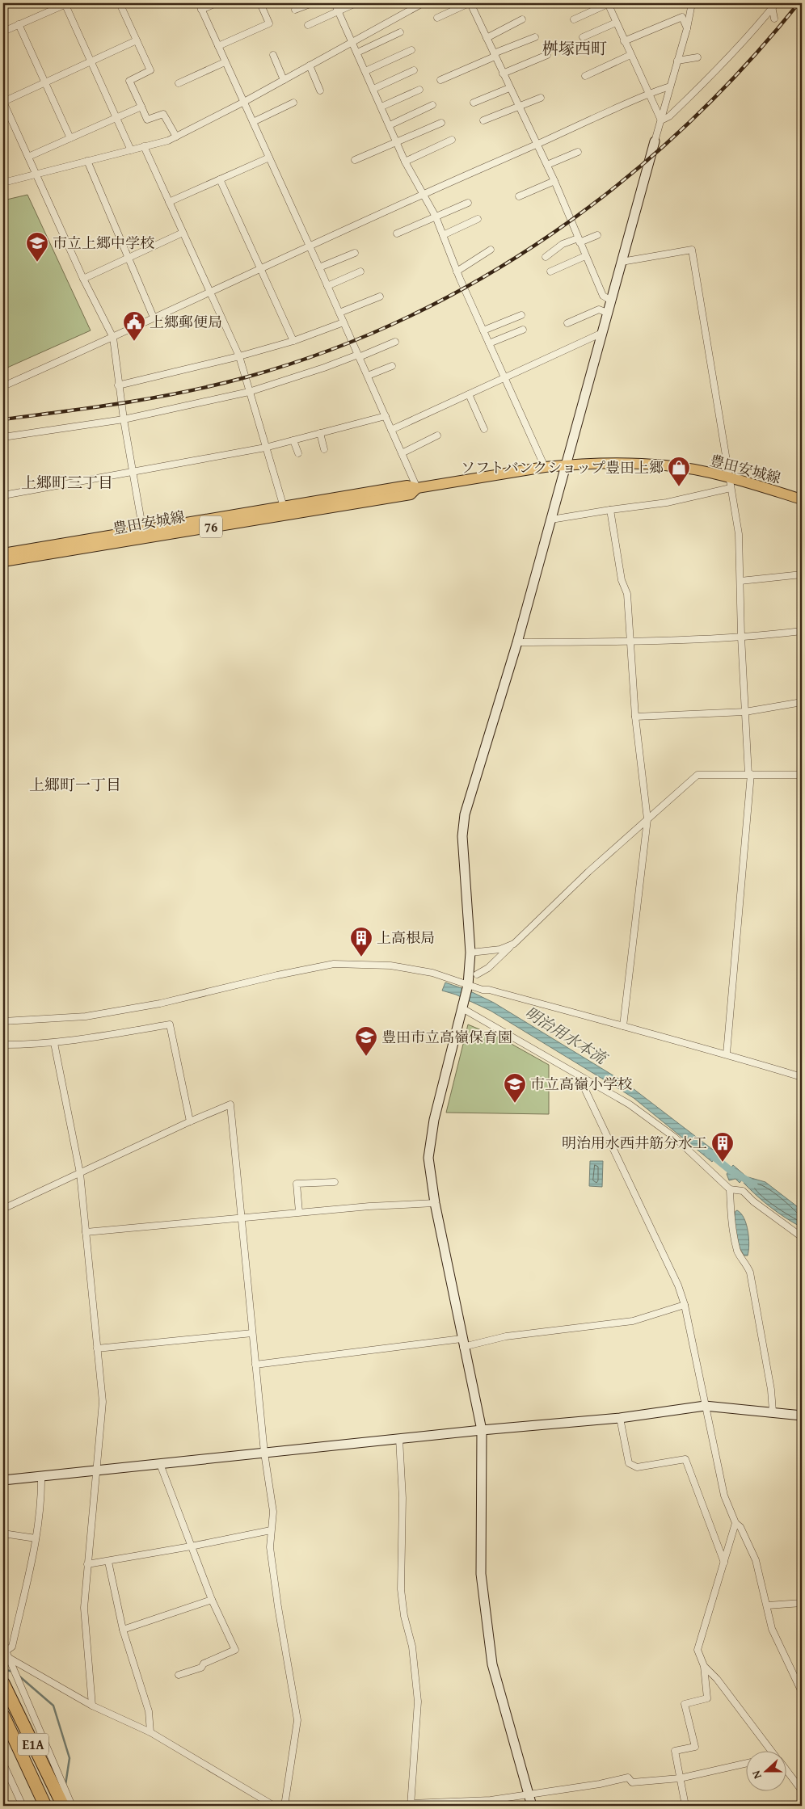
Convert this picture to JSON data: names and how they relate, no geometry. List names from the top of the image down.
{
  "streets": {
    "highway": ["E1A"],
    "main road": ["豊田安城線", "76"]
  },
  "districts": ["桝塚西町", "上郷町三丁目", "上郷町一丁目"],
  "water": ["明治用水本流"],
  "places": {
    "school or university": ["市立上郷中学校", "豊田市立高嶺保育園", "市立高嶺小学校"],
    "public building": ["上郷郵便局"],
    "shop": ["ソフトバンクショップ豊田上郷"],
    "building": ["上高根局", "明治用水西井筋分水工"]
  },
  "north": "left"
}
